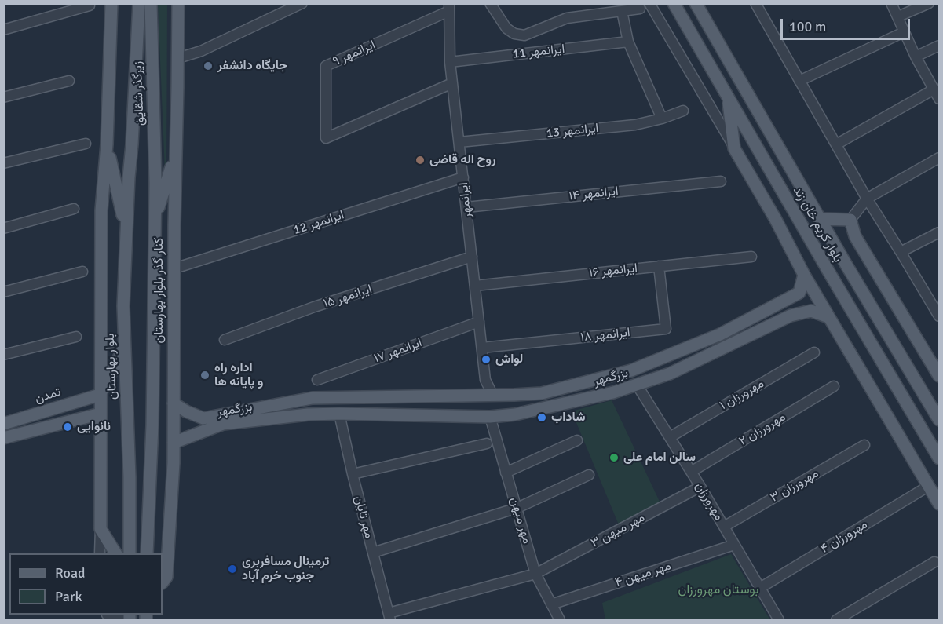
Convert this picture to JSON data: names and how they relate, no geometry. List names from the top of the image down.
{
  "streets": {
    "main road": [
      "زیرگذر شقایق",
      "بلوار کریم خان زند",
      "کنار گذر بلوار بهارستان",
      "بلوار بهارستان",
      "بزرگمهر",
      "تمدن"
    ],
    "street": [
      "ایرانمهر 11",
      "ایرانمهر ۹",
      "ایرانمهر 13",
      "ایرانمهر ۱۴",
      "ایرانمهر",
      "ایرانمهر 12",
      "ایرانمهر ۱۶",
      "ایرانمهر ۱۵",
      "ایرانمهر ۱۸",
      "ایرانمهر ۱۷",
      "مهرورزان ۱",
      "مهرورزان ۲",
      "مهرورزان ۳",
      "مهرورزان",
      "مهر تابان",
      "مهر میهن",
      "مهر میهن ۳",
      "مهرورزان ۴",
      "مهر میهن ۴"
    ]
  },
  "crossings": [
    ["ایرانمهر 11", "ایرانمهر"],
    ["ایرانمهر ۹", "ایرانمهر"],
    ["زیرگذر شقایق", "بلوار بهارستان"],
    ["ایرانمهر 13", "ایرانمهر"],
    ["ایرانمهر ۱۴", "ایرانمهر"],
    ["ایرانمهر", "ایرانمهر 12"],
    ["ایرانمهر", "ایرانمهر ۱۶"],
    ["ایرانمهر", "ایرانمهر ۱۵"],
    ["ایرانمهر", "ایرانمهر ۱۸"],
    ["ایرانمهر", "ایرانمهر ۱۷"],
    ["ایرانمهر", "بزرگمهر"],
    ["ایرانمهر 12", "کنار گذر بلوار بهارستان"],
    ["ایرانمهر ۱۶", "ایرانمهر ۱۸"],
    ["کنار گذر بلوار بهارستان", "بزرگمهر"],
    ["بزرگمهر", "مهرورزان"],
    ["بزرگمهر", "مهر تابان"],
    ["بزرگمهر", "مهر میهن"],
    ["مهرورزان ۱", "مهرورزان"],
    ["مهرورزان ۲", "مهرورزان"],
    ["مهرورزان ۳", "مهرورزان"],
    ["مهرورزان", "مهر میهن ۳"],
    ["مهرورزان", "مهرورزان ۴"],
    ["مهرورزان", "مهر میهن ۴"],
    ["مهر تابان", "مهر میهن ۳"],
    ["مهر میهن", "مهر میهن ۳"],
    ["مهر میهن", "مهر میهن ۴"]
  ],
  "parks": ["بوستان مهرورزان"],
  "places": [
    "جایگاه دانشفر",
    "روح اله قاضی",
    "لواش",
    "اداره راه و پایانه ها",
    "شاداب",
    "نانوایی",
    "سالن امام علی",
    "ترمینال مسافربری جنوب خرم آباد"
  ],
  "legend": ["Road", "Park"],
  "scale_bar": "100 m"
}
